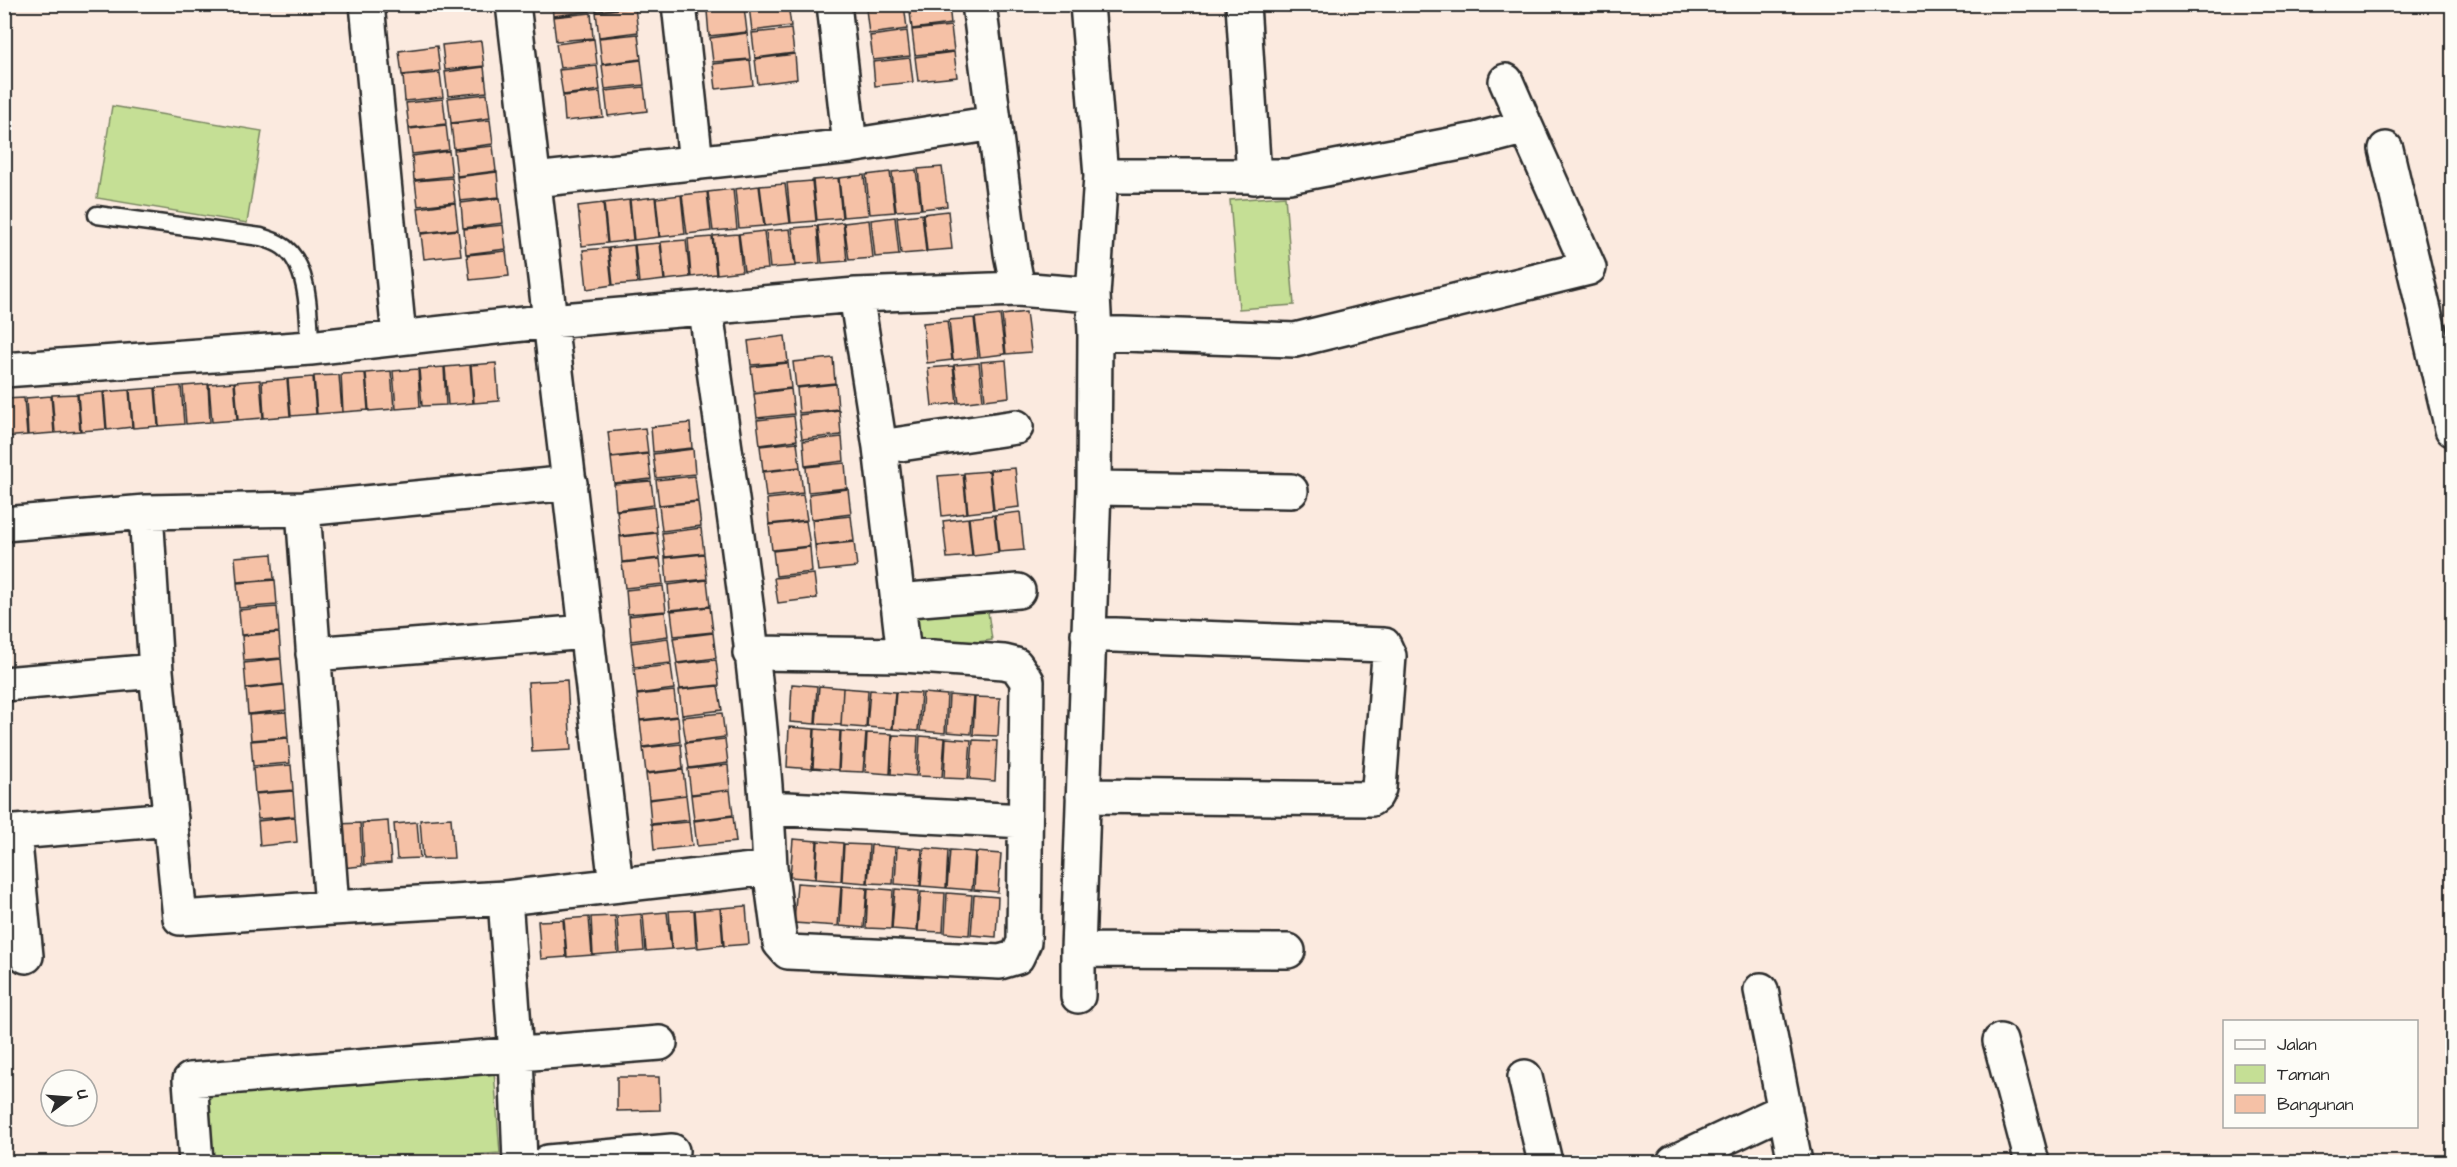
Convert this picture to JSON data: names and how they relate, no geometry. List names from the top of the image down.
{
  "legend": ["Jalan", "Taman", "Bangunan"],
  "north": "right"
}
